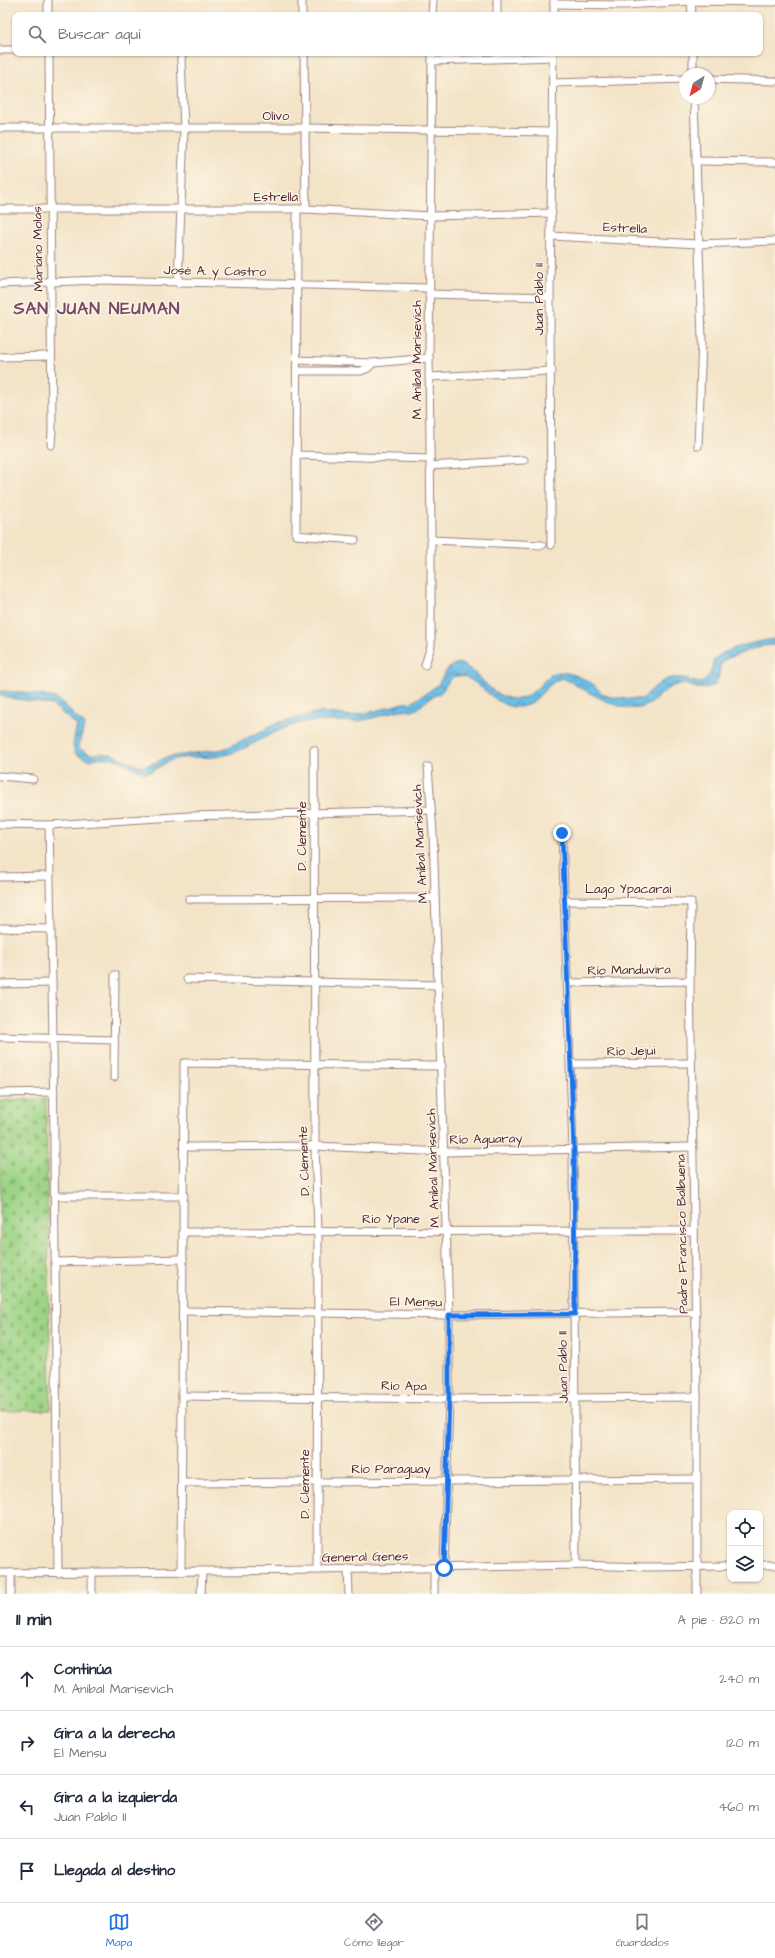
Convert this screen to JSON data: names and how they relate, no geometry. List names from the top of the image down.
{
  "streets": {
    "street": [
      "Olivo",
      "Estrella",
      "Mariano Molas",
      "José A. y Castro",
      "Juan Pablo II",
      "M. Anibal Marisevich",
      "D. Clemente",
      "Lago Ypacarai",
      "Río Manduvira",
      "Río Jejui",
      "Río Aguaray",
      "Río Ypane",
      "Padre Francisco Balbuena",
      "El Mensu",
      "Río Apa",
      "Río Paraguay",
      "General Genes"
    ]
  },
  "crossings": [
    ["Olivo", "Mariano Molas"],
    ["Olivo", "Juan Pablo II"],
    ["Olivo", "M. Anibal Marisevich"],
    ["Estrella", "Mariano Molas"],
    ["Estrella", "Juan Pablo II"],
    ["Estrella", "M. Anibal Marisevich"],
    ["Mariano Molas", "José A. y Castro"],
    ["José A. y Castro", "Juan Pablo II"],
    ["José A. y Castro", "M. Anibal Marisevich"],
    ["Juan Pablo II", "Lago Ypacarai"],
    ["Juan Pablo II", "Río Manduvira"],
    ["Juan Pablo II", "Río Jejui"],
    ["Juan Pablo II", "Río Aguaray"],
    ["Juan Pablo II", "Río Ypane"],
    ["Juan Pablo II", "El Mensu"],
    ["Juan Pablo II", "Río Apa"],
    ["Juan Pablo II", "Río Paraguay"],
    ["Juan Pablo II", "General Genes"],
    ["M. Anibal Marisevich", "Río Aguaray"],
    ["M. Anibal Marisevich", "Río Ypane"],
    ["M. Anibal Marisevich", "El Mensu"],
    ["M. Anibal Marisevich", "Río Apa"],
    ["M. Anibal Marisevich", "Río Paraguay"],
    ["M. Anibal Marisevich", "General Genes"],
    ["D. Clemente", "Río Aguaray"],
    ["D. Clemente", "Río Ypane"],
    ["D. Clemente", "El Mensu"],
    ["D. Clemente", "Río Apa"],
    ["D. Clemente", "Río Paraguay"],
    ["D. Clemente", "General Genes"],
    ["Lago Ypacarai", "Padre Francisco Balbuena"],
    ["Río Manduvira", "Padre Francisco Balbuena"],
    ["Río Jejui", "Padre Francisco Balbuena"],
    ["Río Aguaray", "Padre Francisco Balbuena"],
    ["Río Ypane", "Padre Francisco Balbuena"],
    ["Padre Francisco Balbuena", "El Mensu"],
    ["Padre Francisco Balbuena", "Río Apa"],
    ["Padre Francisco Balbuena", "Río Paraguay"],
    ["Padre Francisco Balbuena", "General Genes"]
  ],
  "districts": ["SAN JUAN NEUMAN"],
  "north": "bottom left",
  "page": {
    "search": "Buscar aquí",
    "heading": ["11 min", "A pie · 820 m"],
    "list": [
      ["Continúa", "M. Anibal Marisevich", "240 m"],
      ["Gira a la derecha", "El Mensu", "120 m"],
      ["Gira a la izquierda", "Juan Pablo II", "460 m"],
      "Llegada al destino"
    ],
    "nav": ["Mapa", "Cómo llegar", "Guardados"]
  }
}
